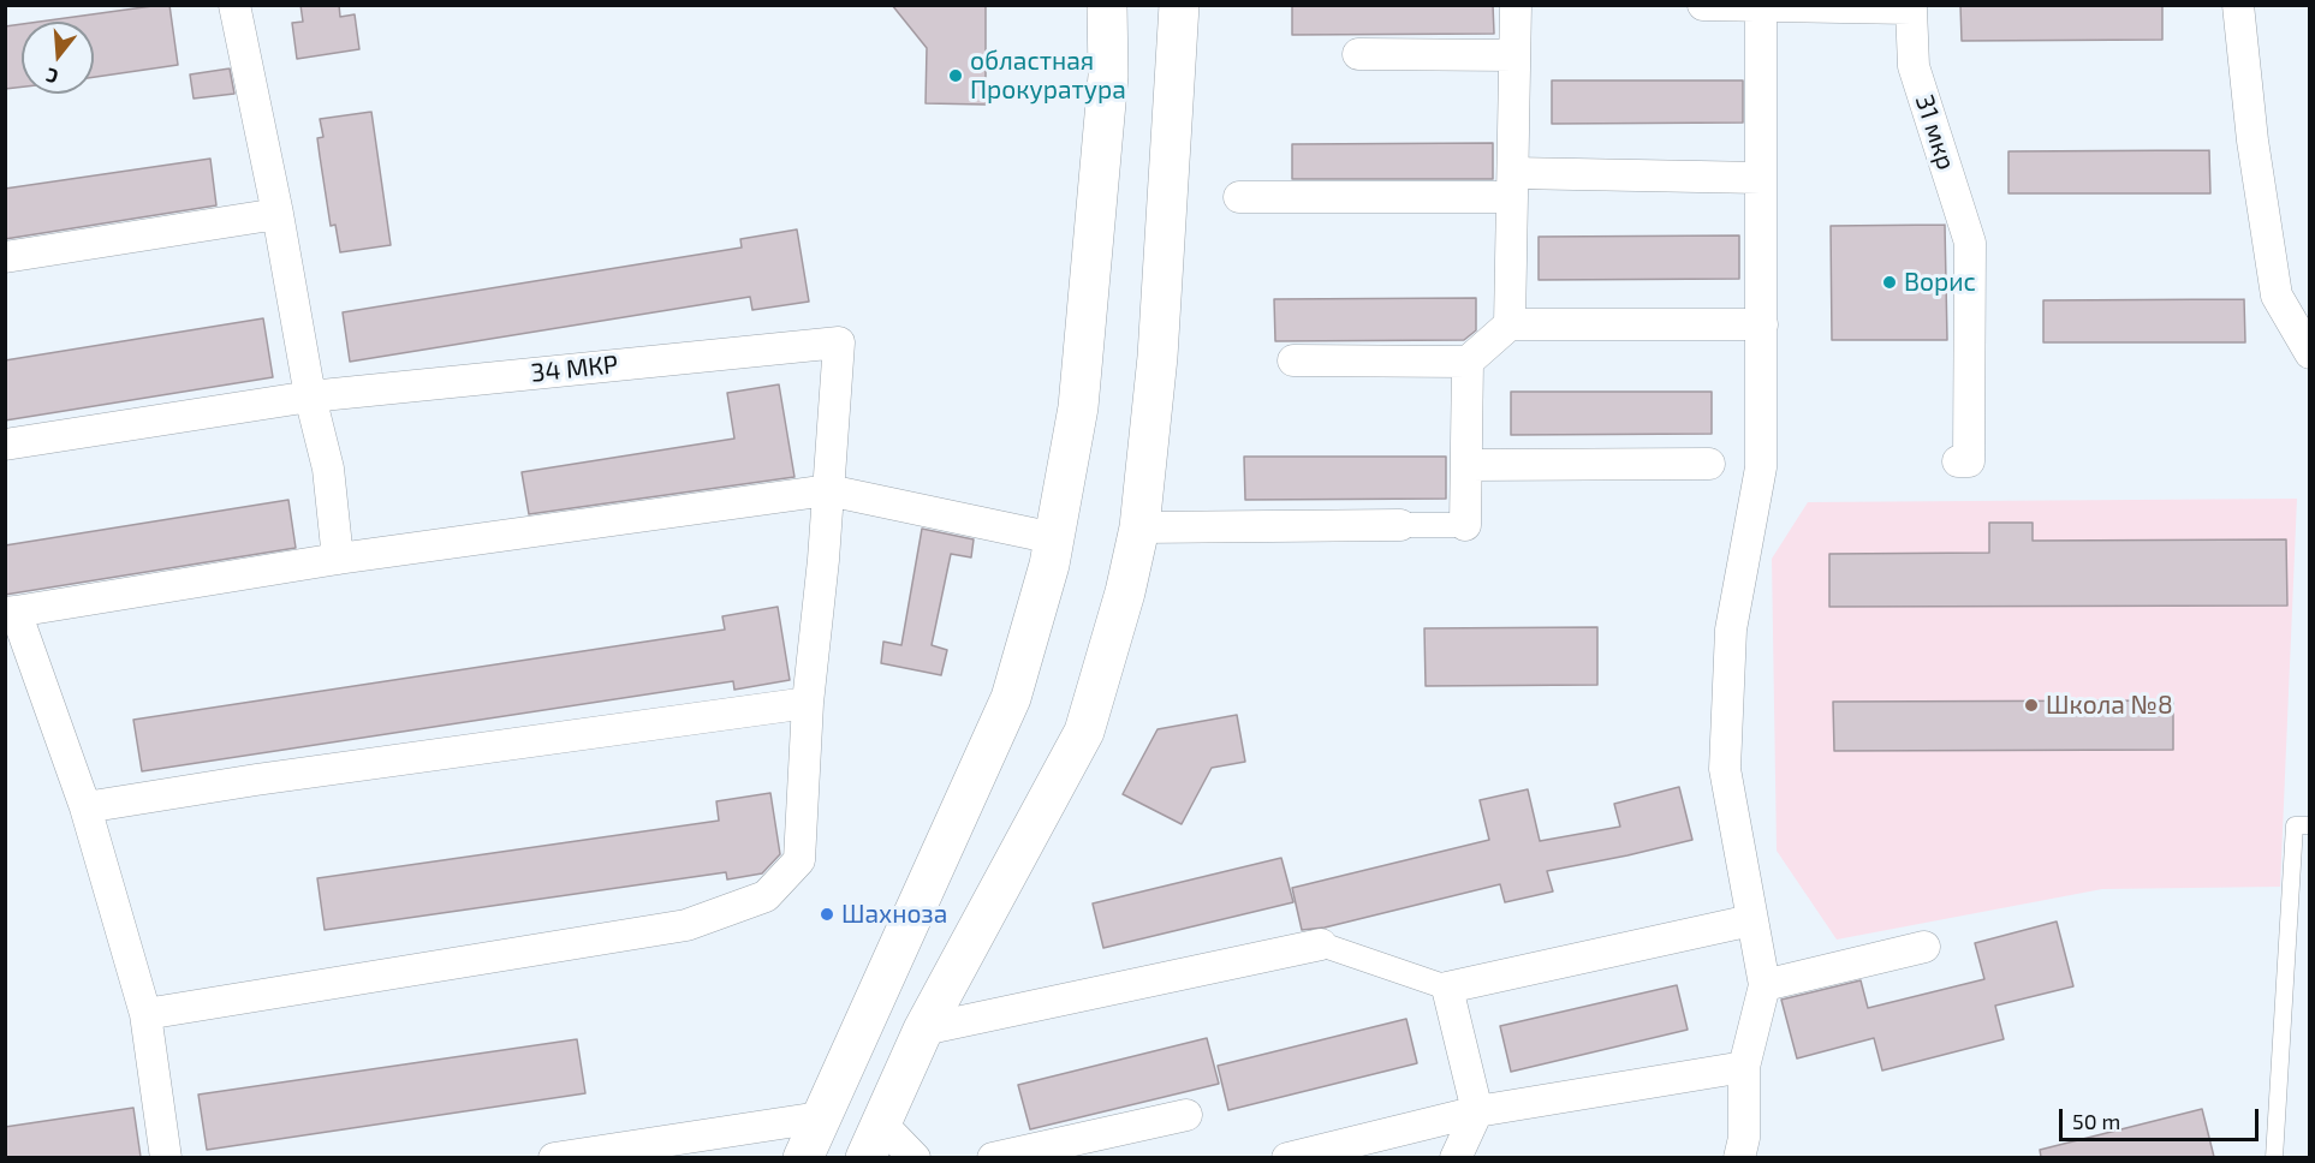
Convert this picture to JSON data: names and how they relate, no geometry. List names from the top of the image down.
{
  "streets": {
    "street": ["31 мкр", "34 МКР"]
  },
  "places": [
    "областная Прокуратура",
    "Ворис",
    "Школа №8",
    "Шахноза"
  ],
  "scale_bar": "50 m",
  "north": "bottom"
}
